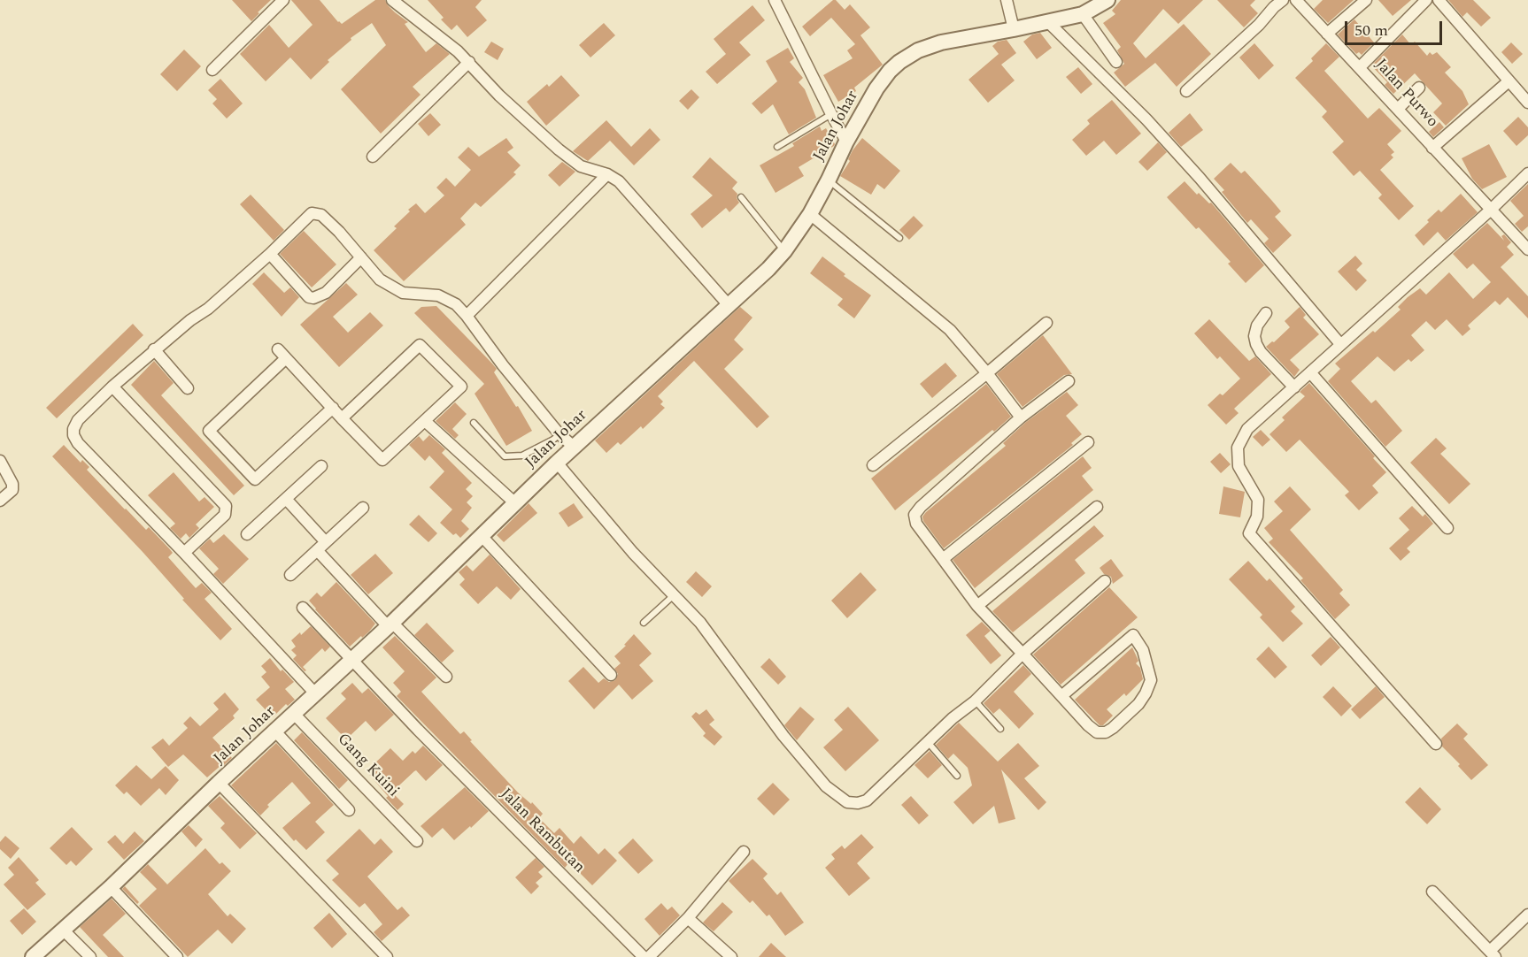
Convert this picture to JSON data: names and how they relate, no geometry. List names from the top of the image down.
{
  "streets": {
    "street": [
      "Jalan Purwo",
      "Jalan Johar",
      "Gang Kuini",
      "Jalan Rambutan"
    ]
  },
  "crossings": [
    ["Jalan Johar", "Gang Kuini"],
    ["Jalan Johar", "Jalan Rambutan"]
  ],
  "scale_bar": "50 m"
}
